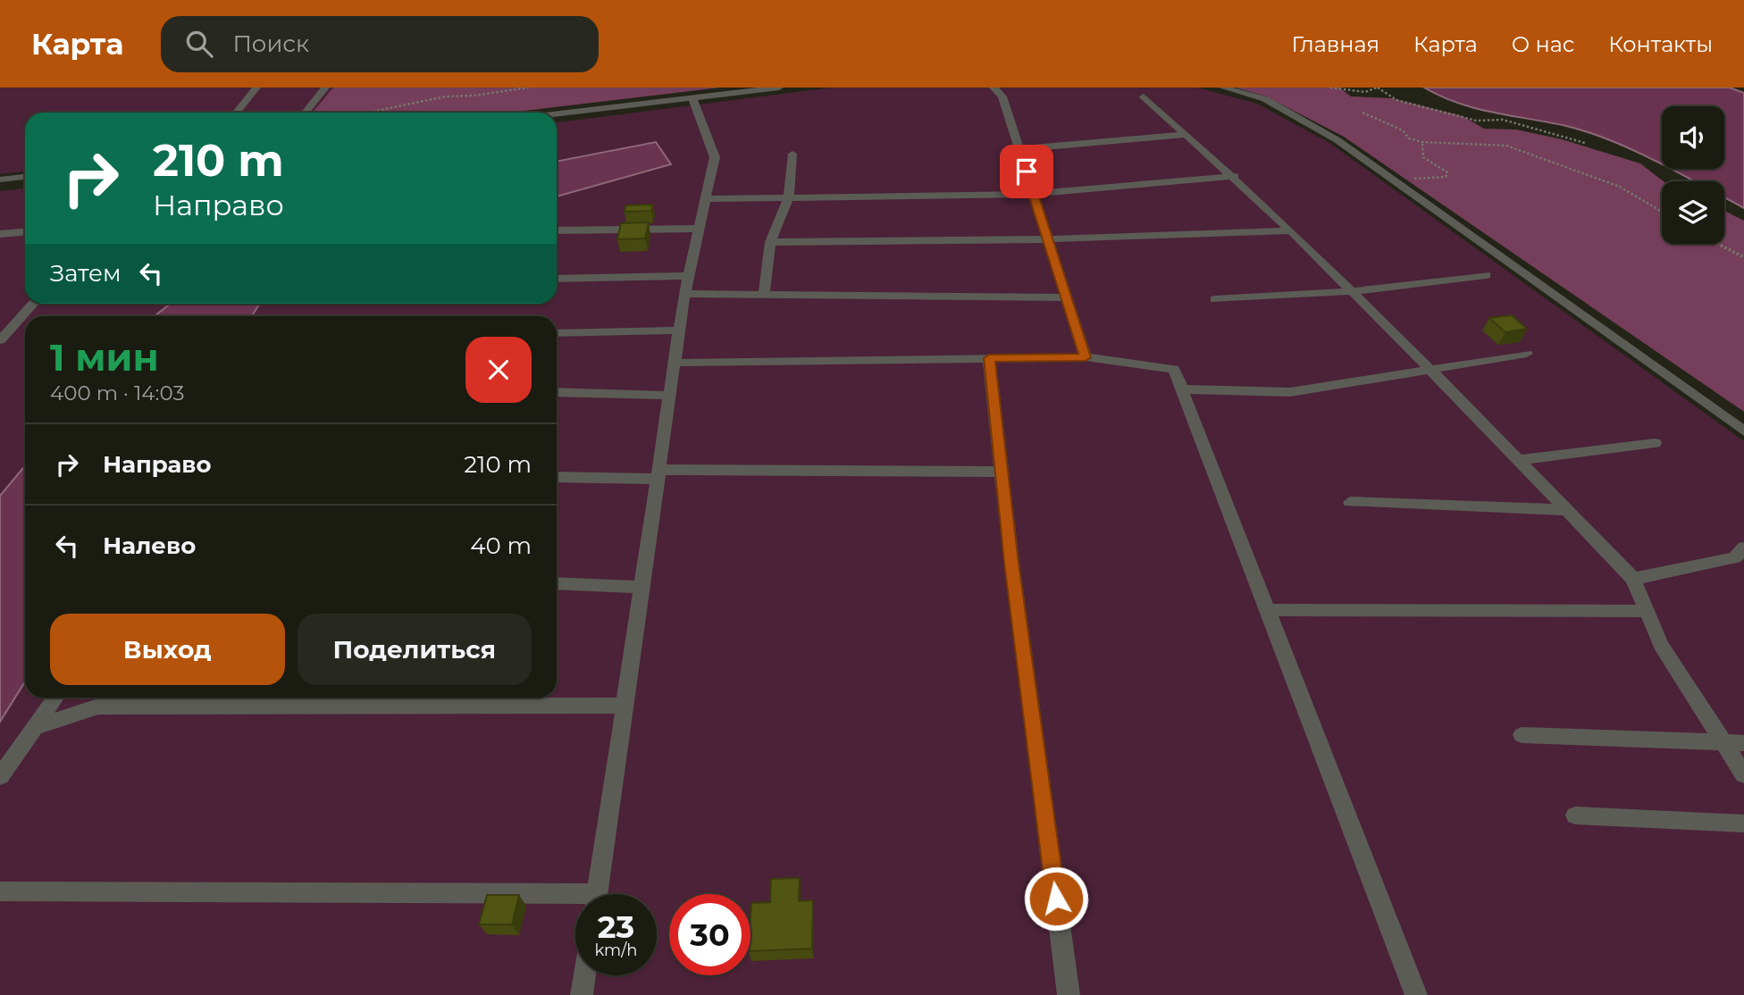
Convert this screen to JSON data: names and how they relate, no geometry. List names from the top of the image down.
{
  "page": {
    "header": "Карта",
    "search": "Поиск",
    "nav": [
      "Главная",
      "Карта",
      "О нас",
      "Контакты"
    ],
    "turn": ["210 m", "Направо"],
    "then": "Затем",
    "heading": ["1 мин", "400 m · 14:03"],
    "list": [
      {
        "name": "Направо",
        "value": "210 m"
      },
      {
        "name": "Налево",
        "value": "40 m"
      }
    ],
    "buttons": ["Выход", "Поделиться"],
    "speed": "23 km/h",
    "limit": "30"
  }
}
